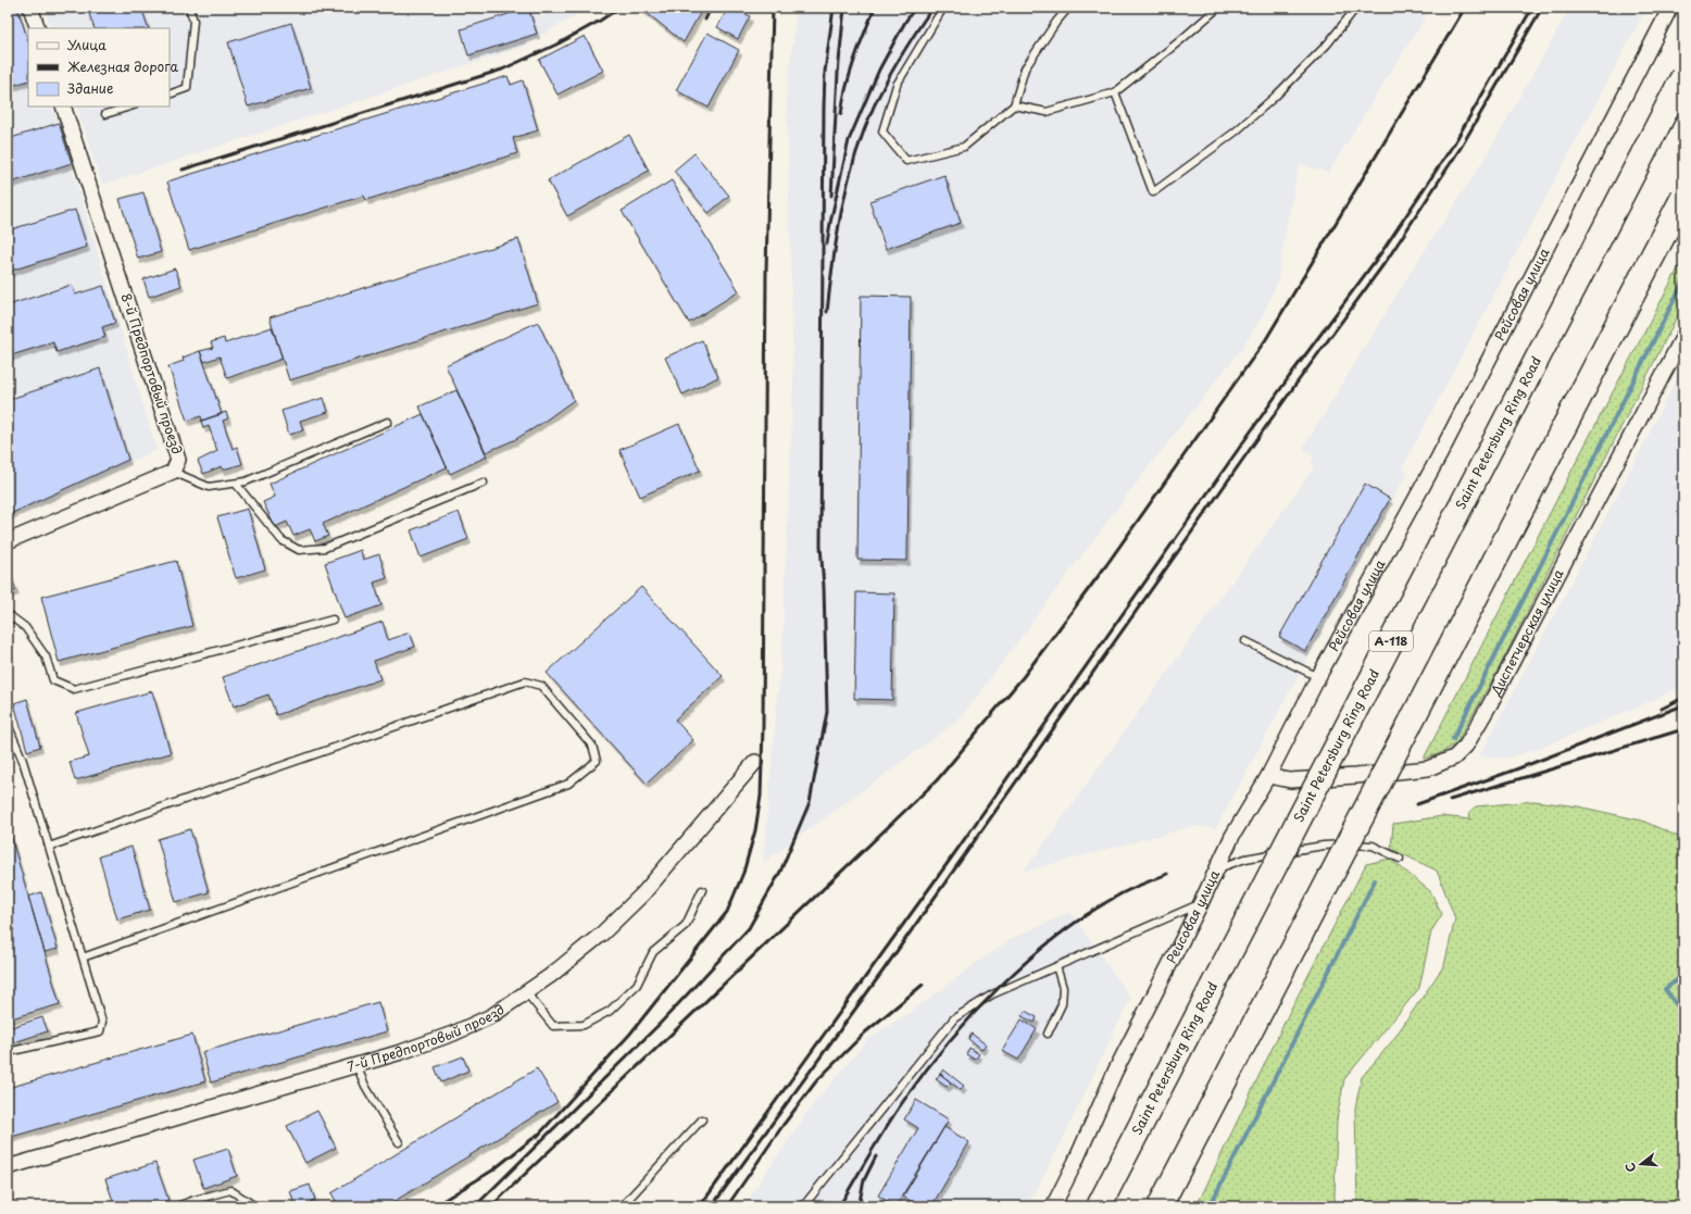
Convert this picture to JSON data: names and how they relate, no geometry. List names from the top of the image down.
{
  "streets": {
    "highway": ["Saint Petersburg Ring Road", "А-118"],
    "street": [
      "Рейсовая улица",
      "8-й Предпортовый проезд",
      "Диспетчерская улица",
      "7-й Предпортовый проезд"
    ]
  },
  "crossings": [
    ["Рейсовая улица", "Диспетчерская улица"]
  ],
  "legend": ["Улица", "Железная дорога", "Здание"],
  "north": "left"
}
